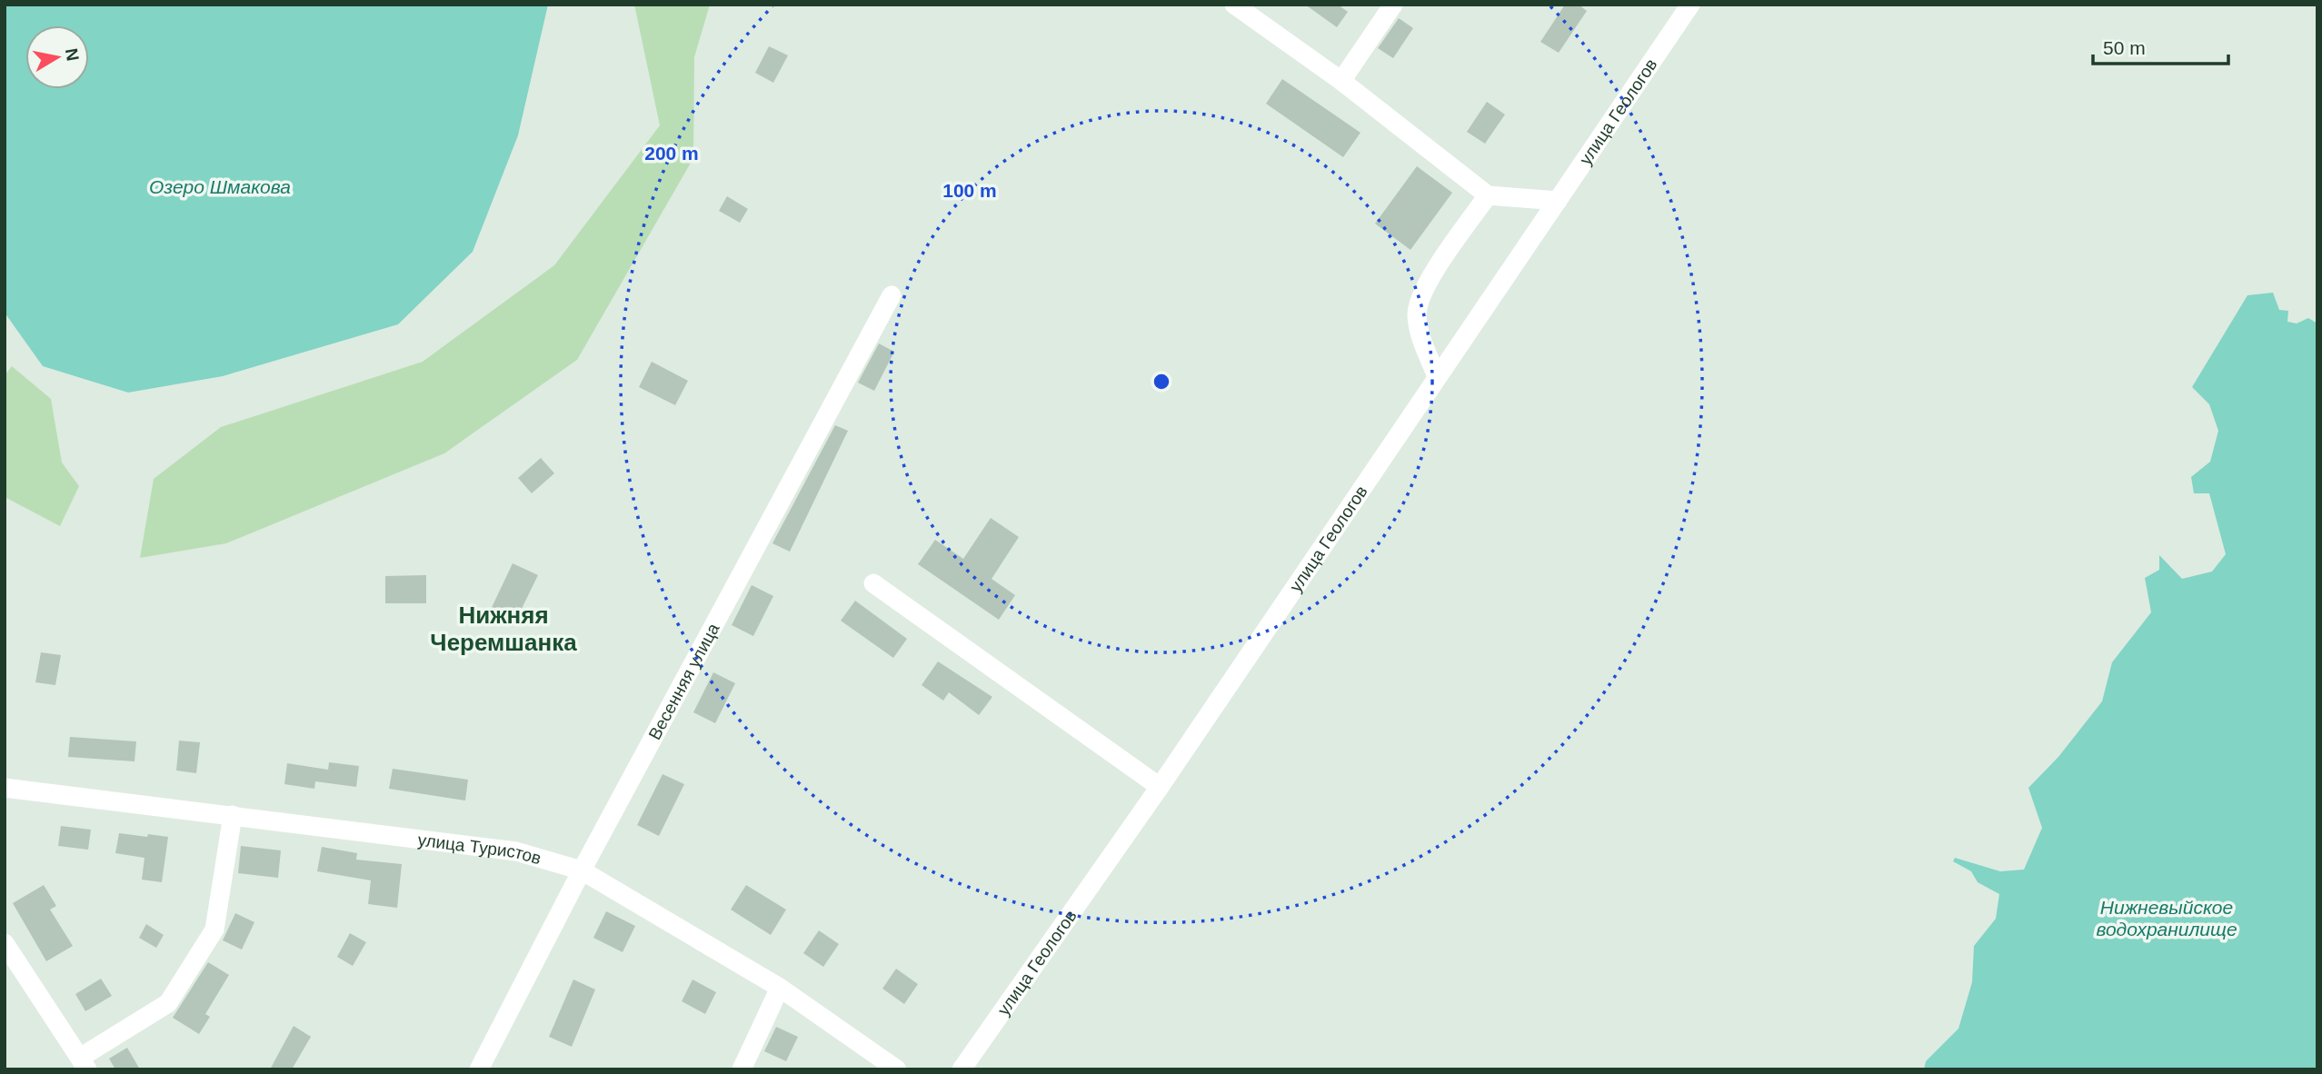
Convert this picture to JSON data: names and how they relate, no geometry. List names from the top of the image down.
{
  "streets": {
    "street": ["улица Геологов", "Весенняя улица", "улица Туристов"]
  },
  "crossings": [
    ["Весенняя улица", "улица Туристов"]
  ],
  "districts": ["Нижняя Черемшанка"],
  "water": ["Озеро Шмакова", "Нижневыйское водохранилище"],
  "scale_bar": "50 m",
  "north": "right",
  "rings": ["200 m", "100 m"]
}
